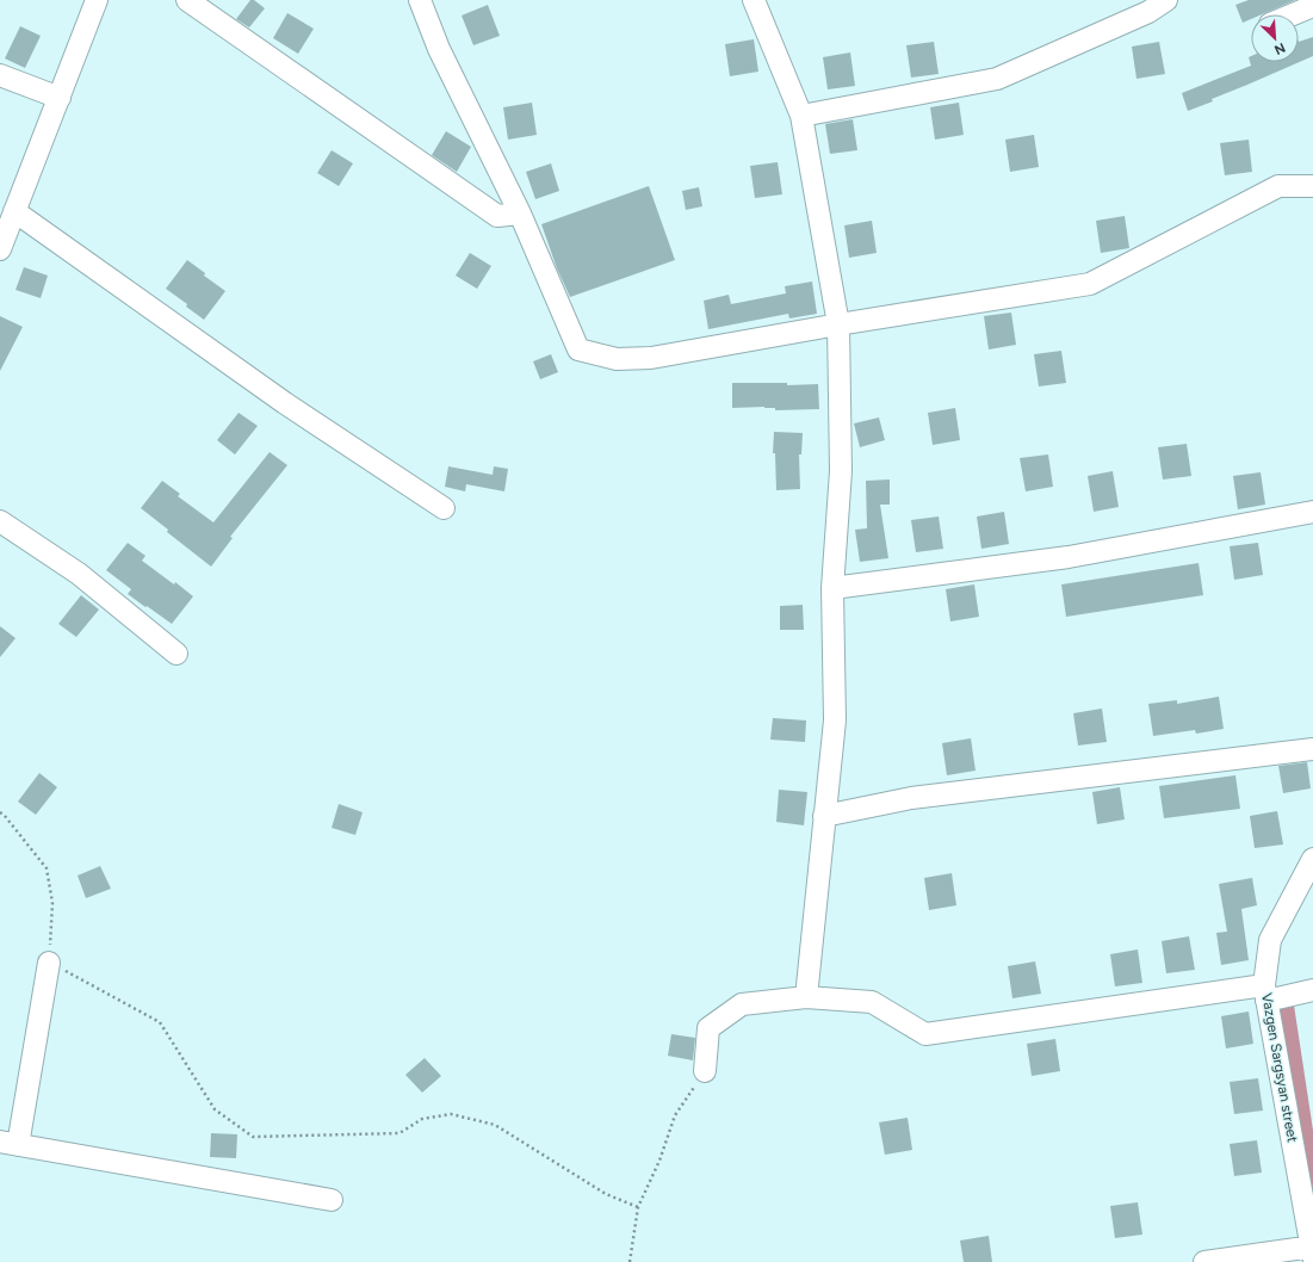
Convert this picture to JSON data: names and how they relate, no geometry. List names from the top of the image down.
{
  "streets": {
    "street": ["Vazgen Sargsyan street"]
  },
  "north": "bottom right"
}
